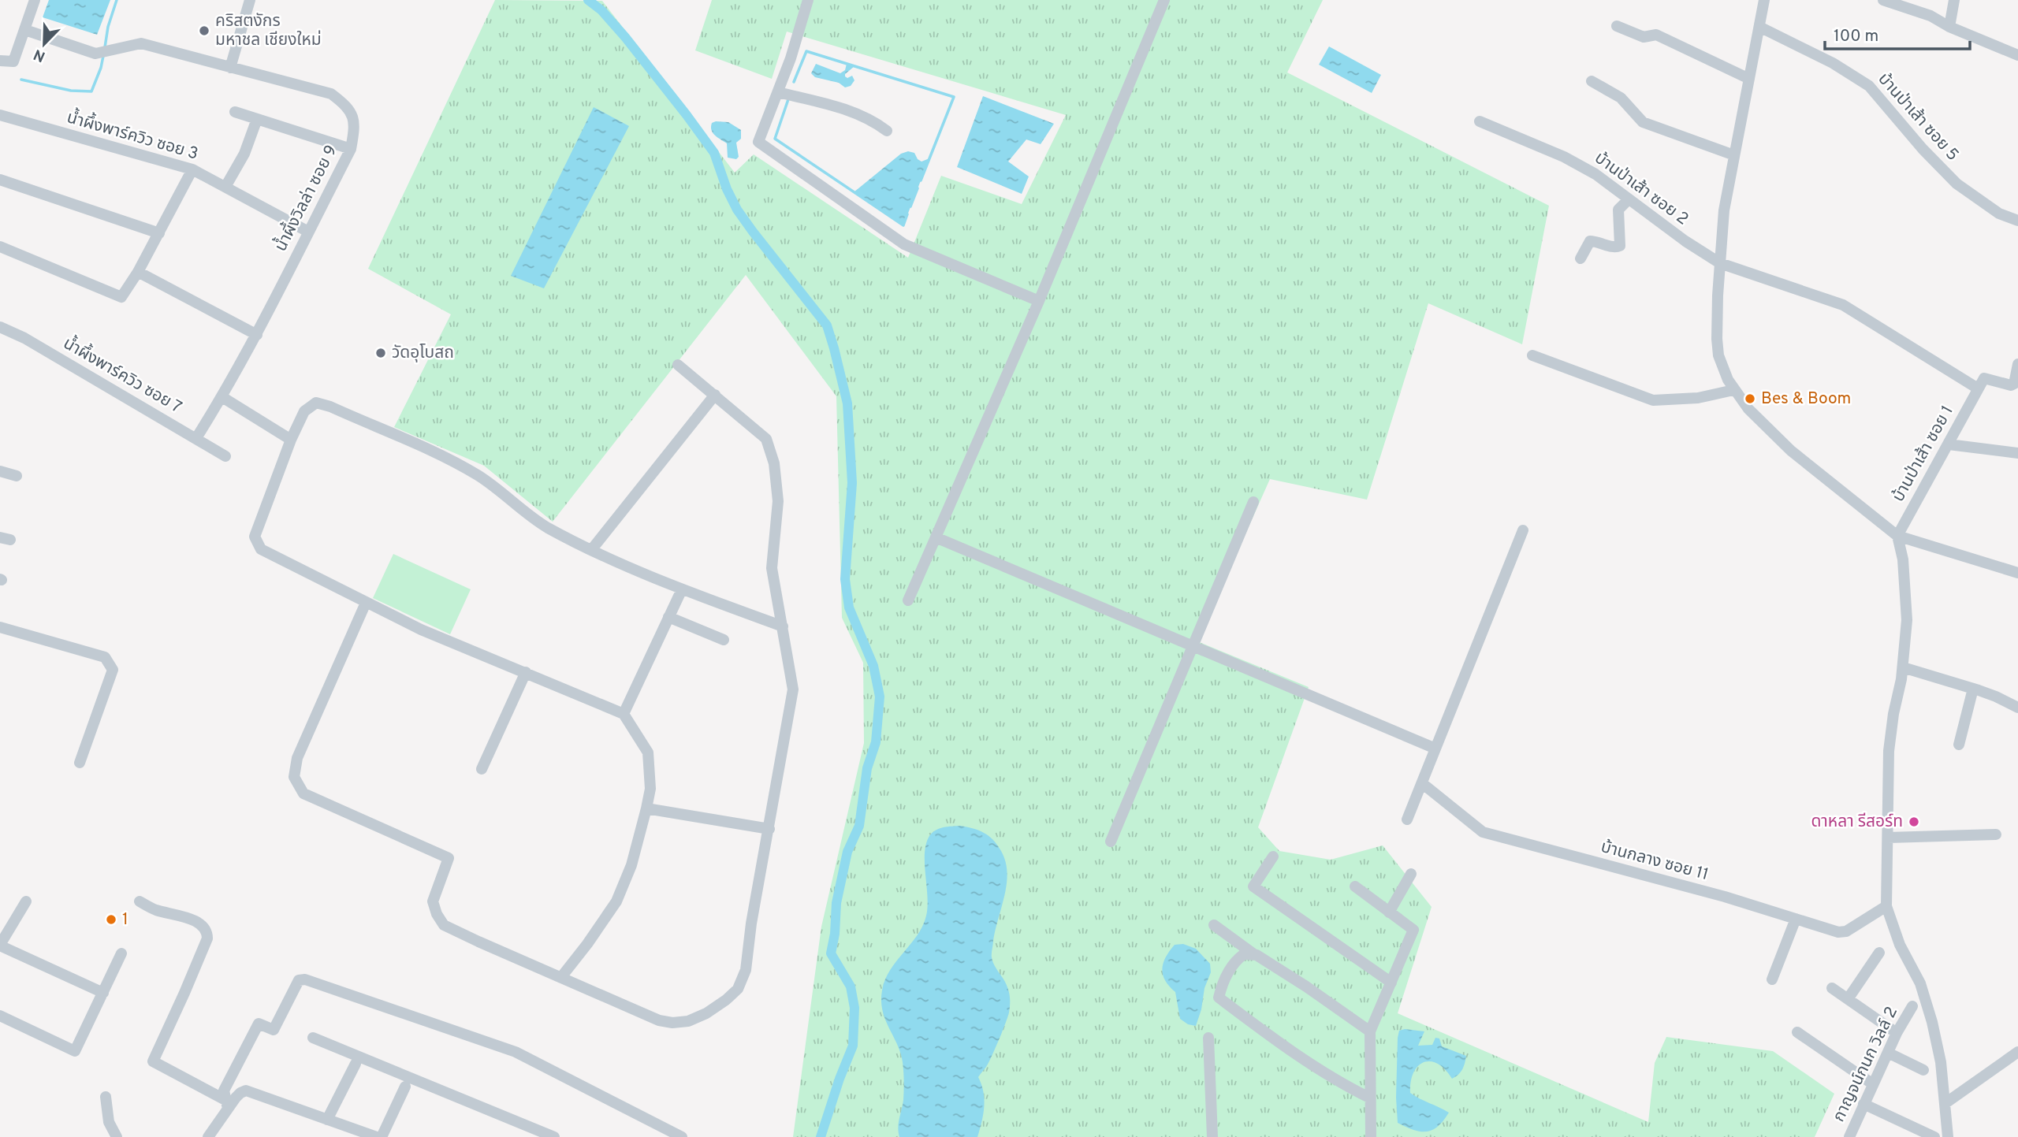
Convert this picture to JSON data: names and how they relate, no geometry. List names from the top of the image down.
{
  "streets": {
    "street": [
      "บ้านป่าเส้า ซอย 5",
      "น้ำผึ้งพาร์ควิว ซอย 3",
      "บ้านป่าเส้า ซอย 2",
      "น้ำผึ้งวิลล่า ซอย 9",
      "น้ำผึ้งพาร์ควิว ซอย 7",
      "บ้านป่าเส้า ซอย 1",
      "บ้านกลาง ซอย 11",
      "กาญจน์กนก วิลล์ 2"
    ]
  },
  "crossings": [
    ["น้ำผึ้งพาร์ควิว ซอย 3", "น้ำผึ้งวิลล่า ซอย 9"],
    ["บ้านป่าเส้า ซอย 2", "บ้านป่าเส้า ซอย 1"],
    ["น้ำผึ้งวิลล่า ซอย 9", "น้ำผึ้งพาร์ควิว ซอย 7"]
  ],
  "places": [
    "คริสตงักร มหาชล เชียงใหม่",
    "วัดอุโบสถ",
    "Bes & Boom",
    "ดาหลา รีสอร์ท",
    "1"
  ],
  "scale_bar": "100 m",
  "north": "bottom left"
}
